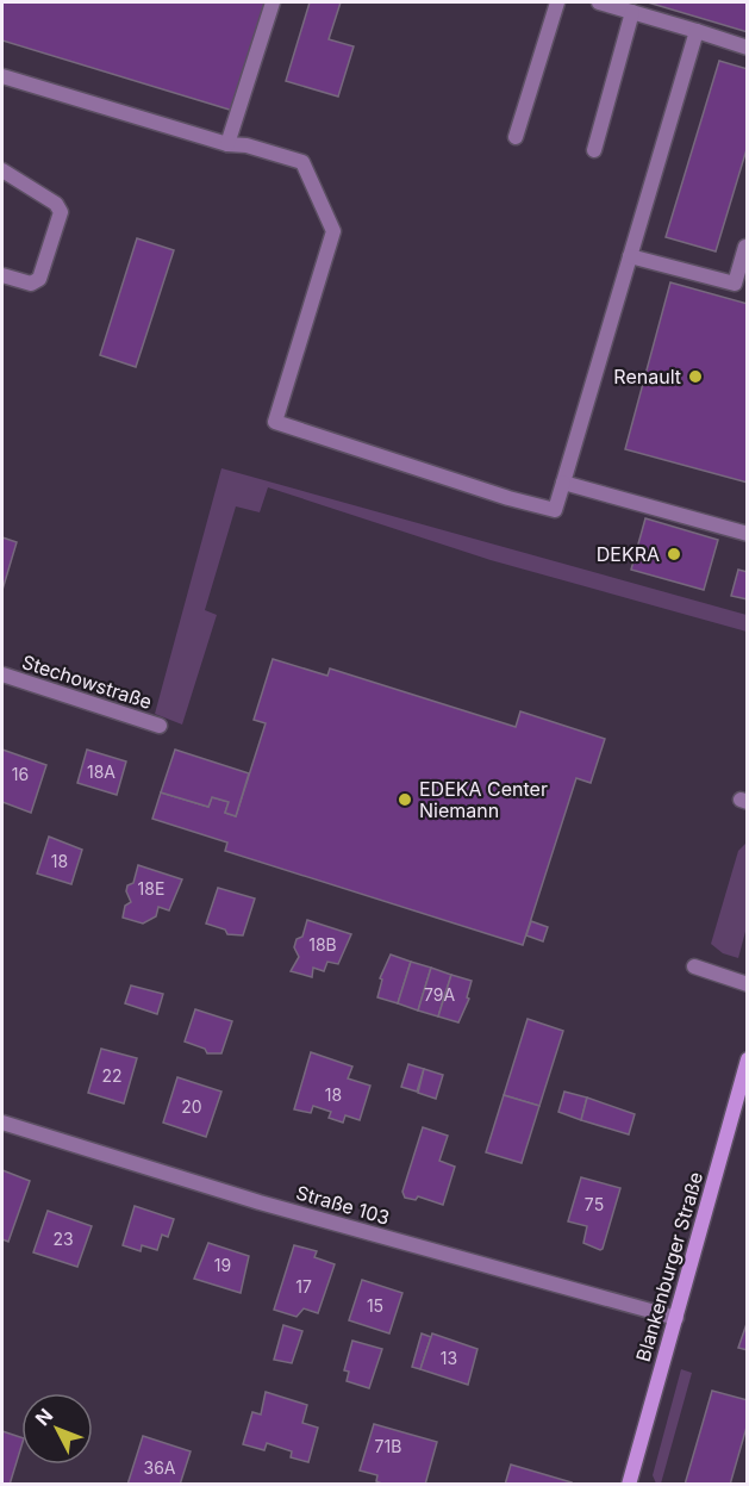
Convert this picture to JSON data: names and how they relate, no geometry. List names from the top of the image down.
{
  "streets": {
    "main road": ["Blankenburger Straße"],
    "street": ["Stechowstraße", "Straße 103"]
  },
  "crossings": [
    ["Straße 103", "Blankenburger Straße"]
  ],
  "places": ["Renault", "DEKRA", "EDEKA Center Niemann"],
  "house_numbers": [
    "18A",
    "16",
    "18",
    "18E",
    "18B",
    "79A",
    "22",
    "18",
    "20",
    "75",
    "23",
    "19",
    "17",
    "15",
    "13",
    "71B",
    "36A"
  ],
  "north": "top left"
}
